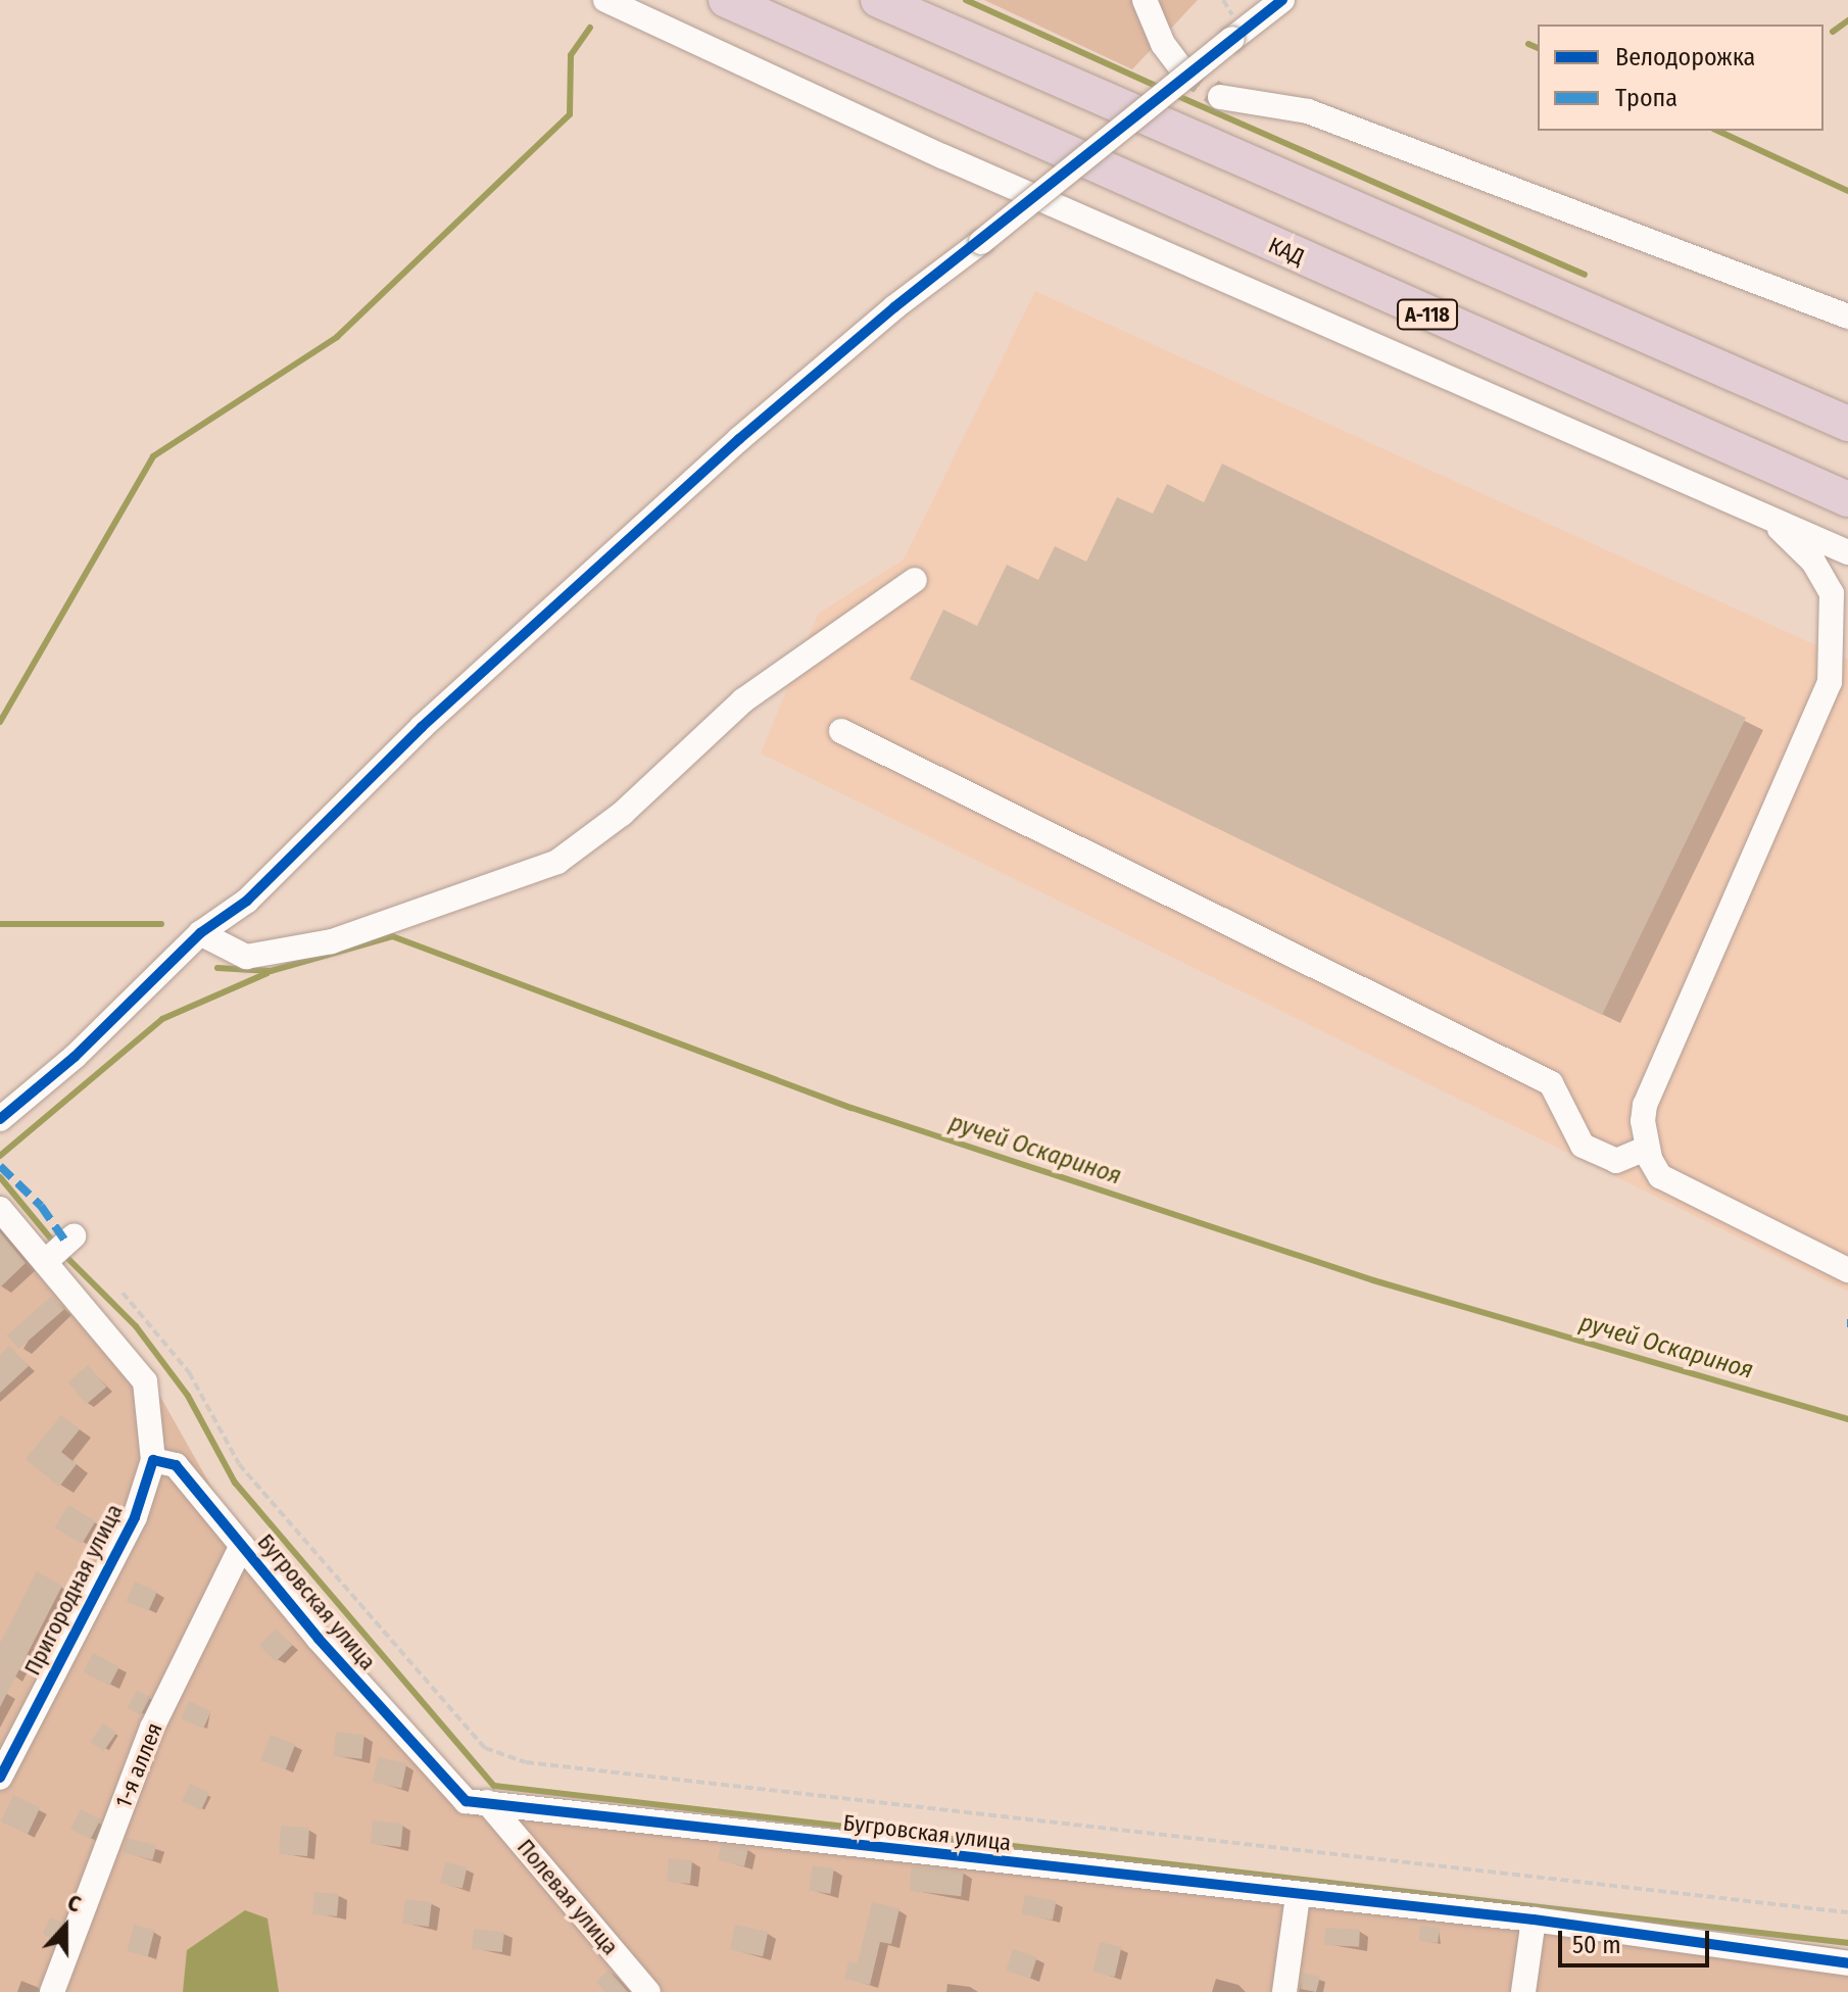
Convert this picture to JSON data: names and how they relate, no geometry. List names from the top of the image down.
{
  "streets": {
    "highway": ["КАД", "А-118"],
    "street": [
      "Пригородная улица",
      "Бугровская улица",
      "1-я аллея",
      "Полевая улица"
    ]
  },
  "crossings": [
    ["Пригородная улица", "Бугровская улица"],
    ["Бугровская улица", "1-я аллея"],
    ["Бугровская улица", "Полевая улица"]
  ],
  "water": ["ручей Оскариноя"],
  "legend": ["Велодорожка", "Тропа"],
  "scale_bar": "50 m",
  "north": "top"
}
